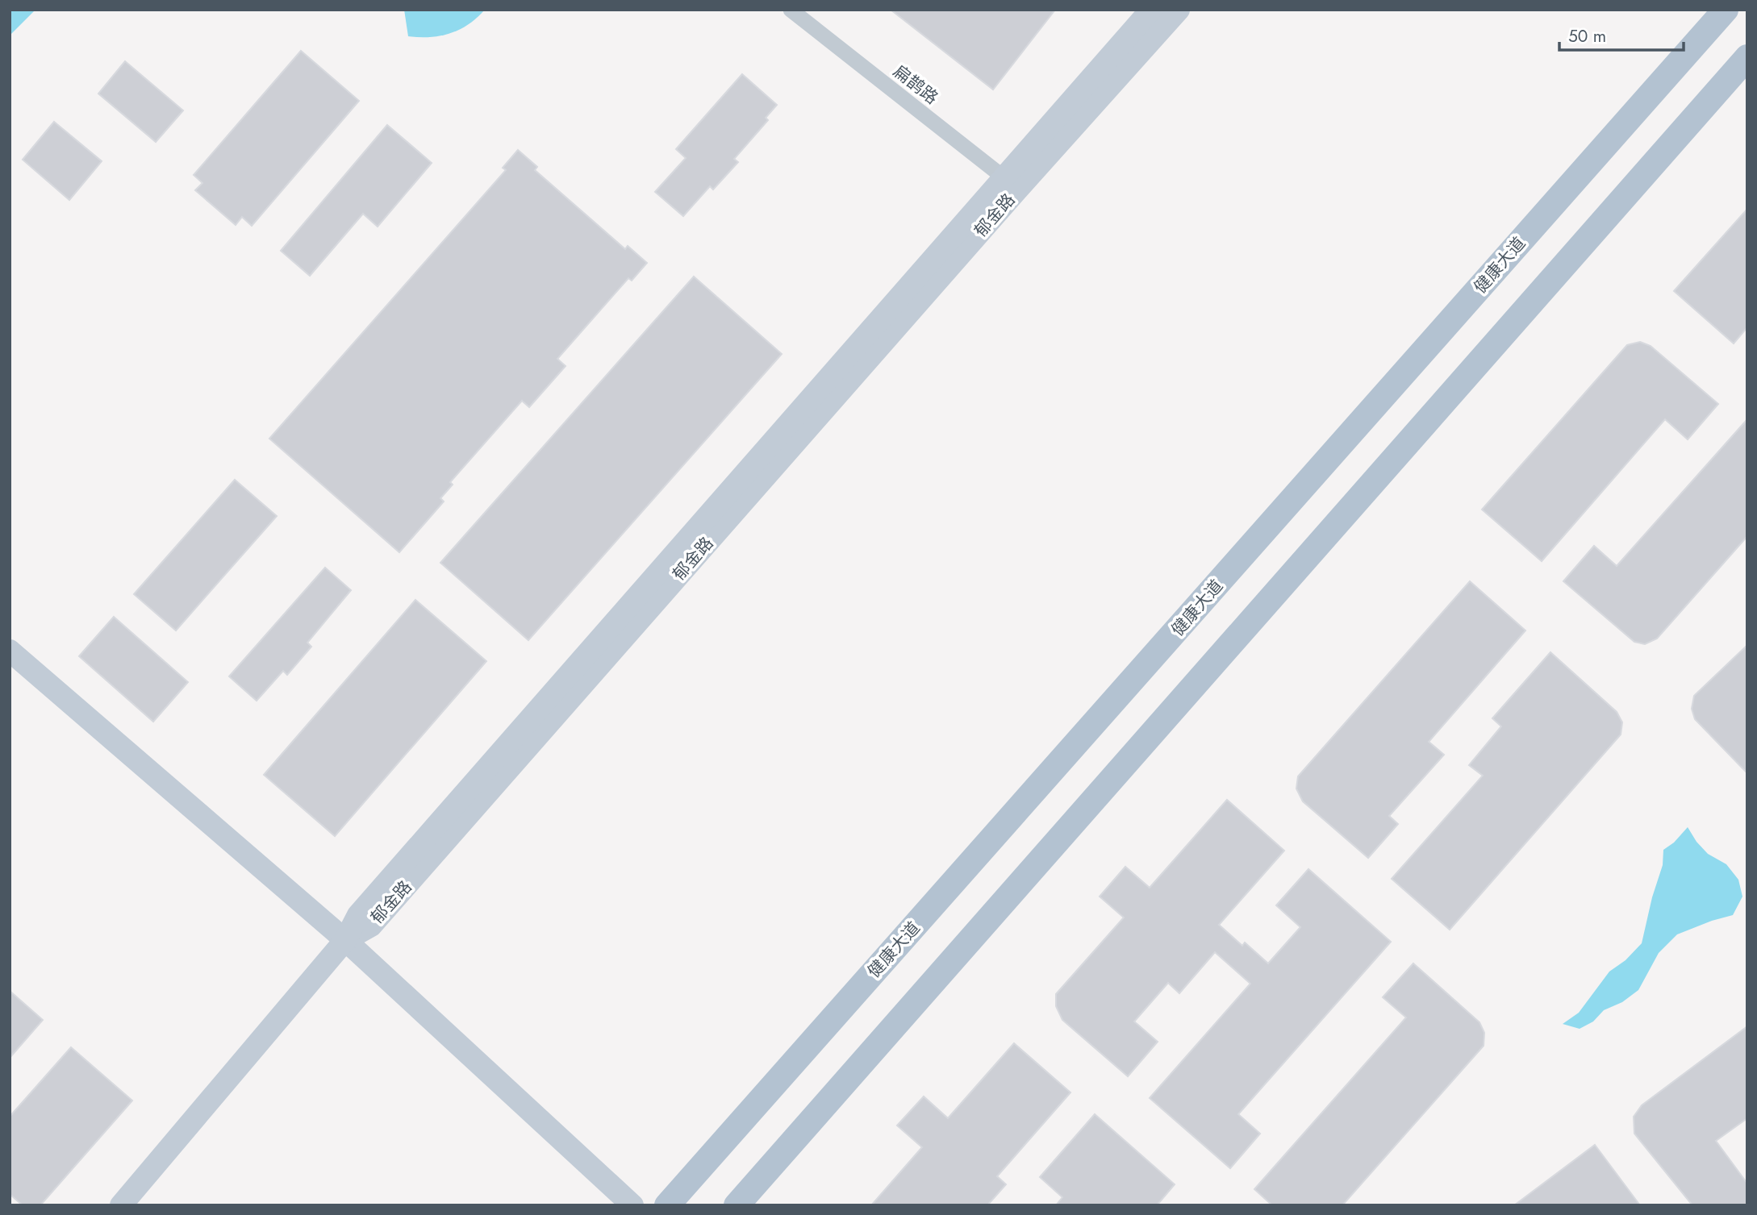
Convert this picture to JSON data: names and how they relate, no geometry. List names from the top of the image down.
{
  "streets": {
    "main road": ["健康大道"],
    "street": ["扁鹊路", "郁金路"]
  },
  "crossings": [
    ["扁鹊路", "郁金路"]
  ],
  "scale_bar": "50 m"
}
